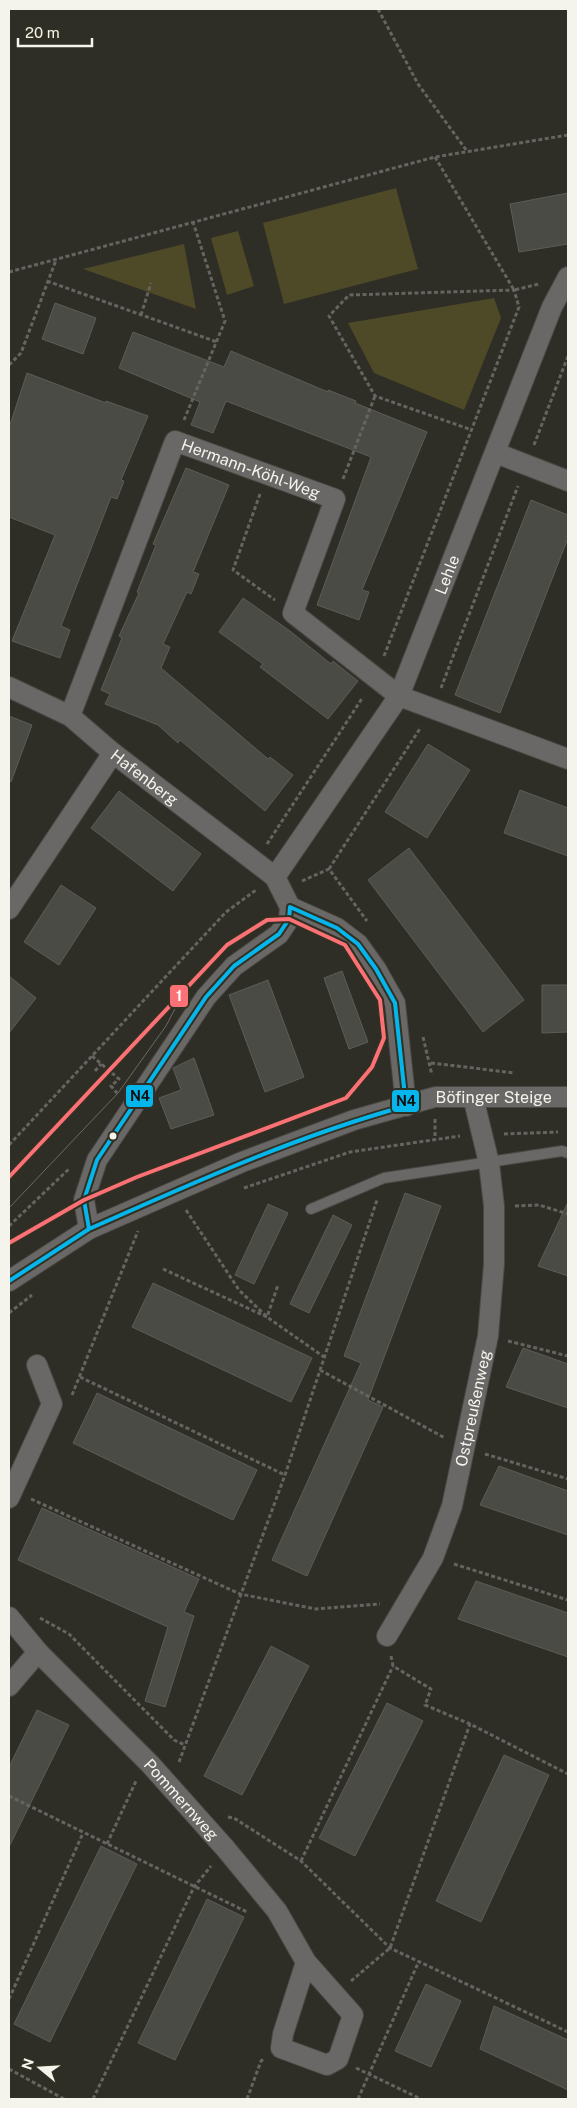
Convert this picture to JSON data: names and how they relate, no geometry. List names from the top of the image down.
{
  "streets": {
    "street": [
      "Hermann-Köhl-Weg",
      "Lehle",
      "Hafenberg",
      "Böfinger Steige",
      "Ostpreußenweg",
      "Pommernweg"
    ]
  },
  "crossings": [
    ["Hermann-Köhl-Weg", "Hafenberg"],
    ["Lehle", "Hafenberg"],
    ["Böfinger Steige", "Ostpreußenweg"]
  ],
  "lines": ["transit line N4", "transit line 1"],
  "scale_bar": "20 m",
  "north": "left"
}
